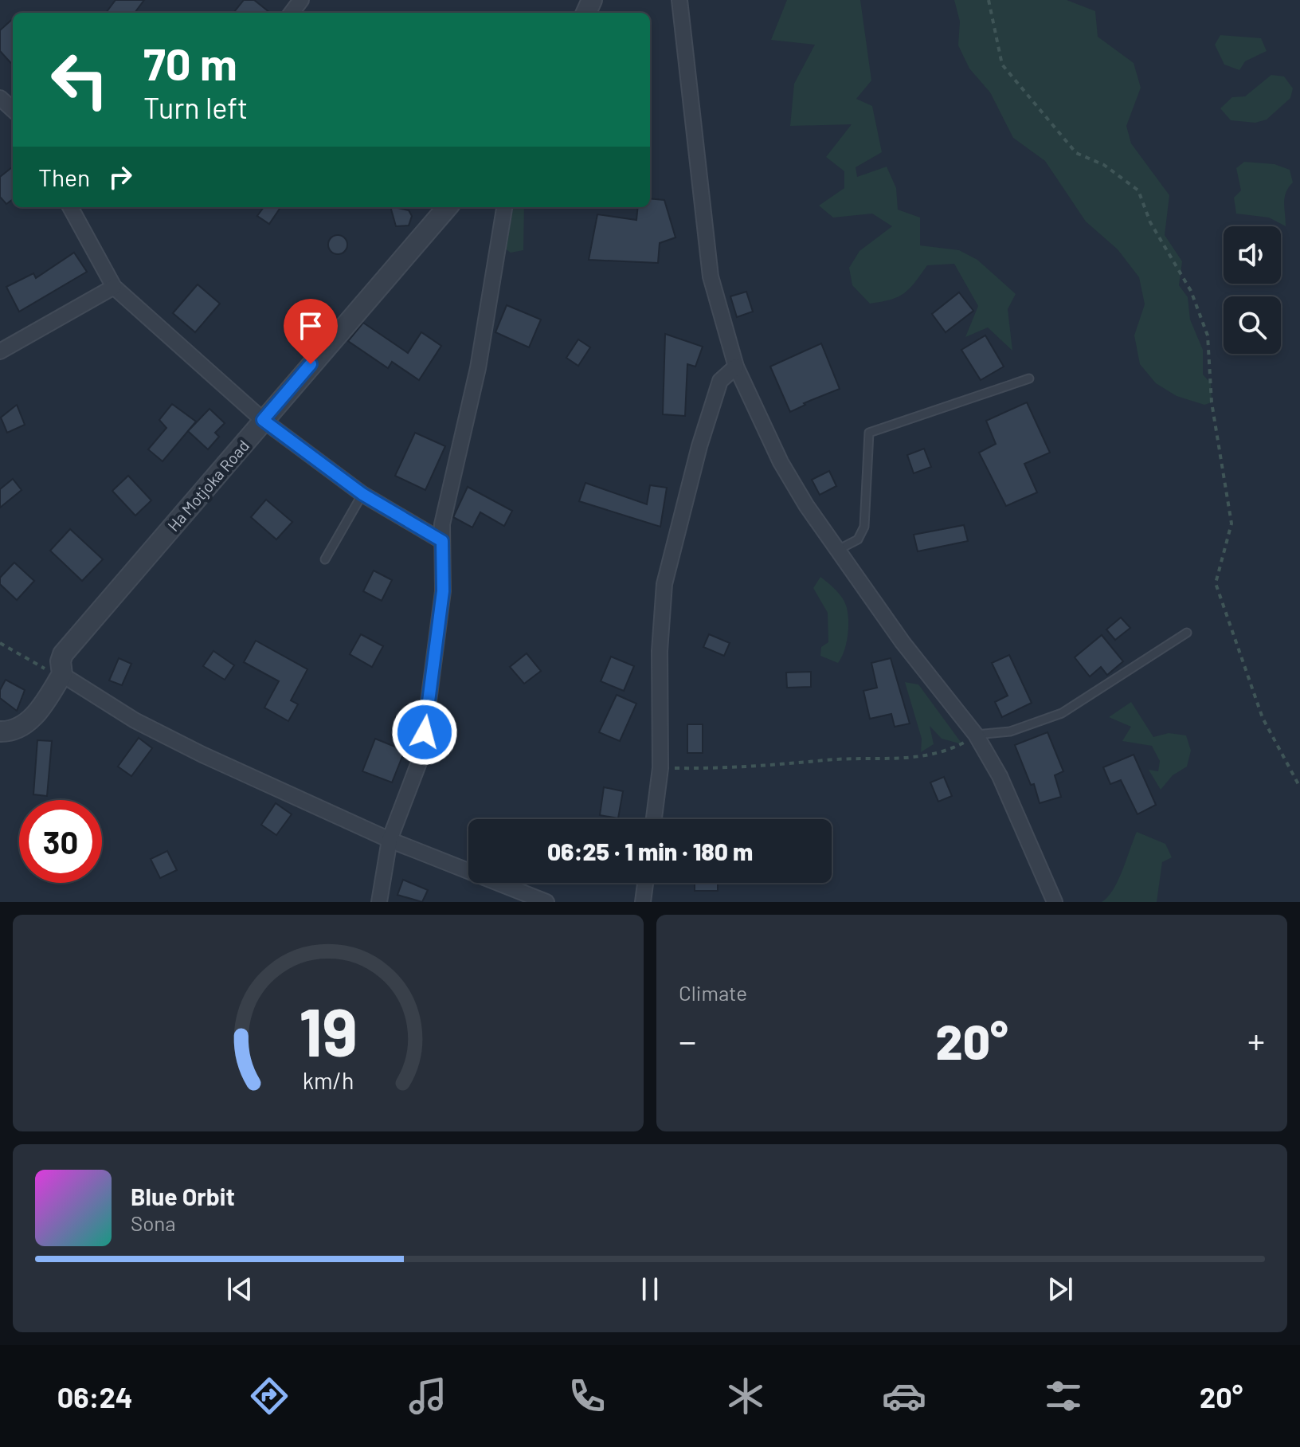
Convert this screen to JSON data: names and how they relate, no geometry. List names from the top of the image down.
{
  "streets": {
    "street": ["Ha Motjoka Road"]
  },
  "page": {
    "turn": ["70 m", "Turn left"],
    "then": "Then",
    "limit": "30",
    "trip": "06:25 · 1 min · 180 m",
    "tile": "Climate",
    "heat": ["−", "20°", "+"],
    "song": ["Blue Orbit", "Sona"],
    "tabs": ["06:24", "20°"],
    "gauge": ["19", "km/h"]
  }
}
